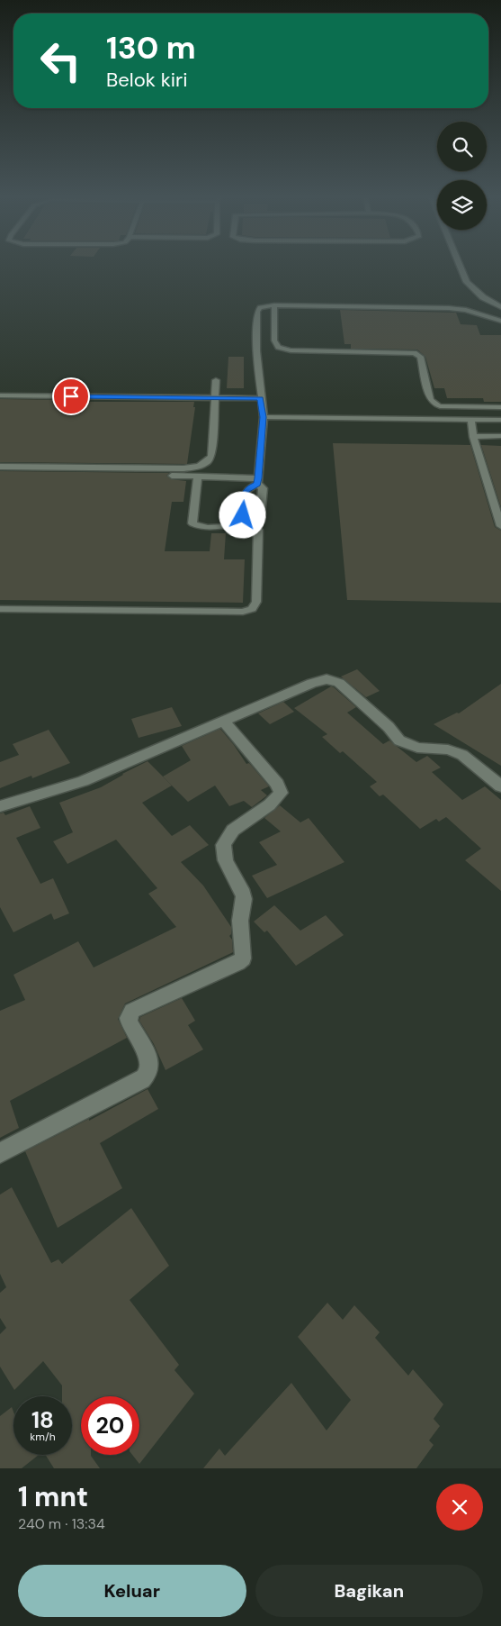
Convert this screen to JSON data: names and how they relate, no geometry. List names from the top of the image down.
{
  "page": {
    "turn": ["130 m", "Belok kiri"],
    "speed": "18 km/h",
    "limit": "20",
    "heading": ["1 mnt", "240 m · 13:34"],
    "buttons": ["Keluar", "Bagikan"]
  }
}
